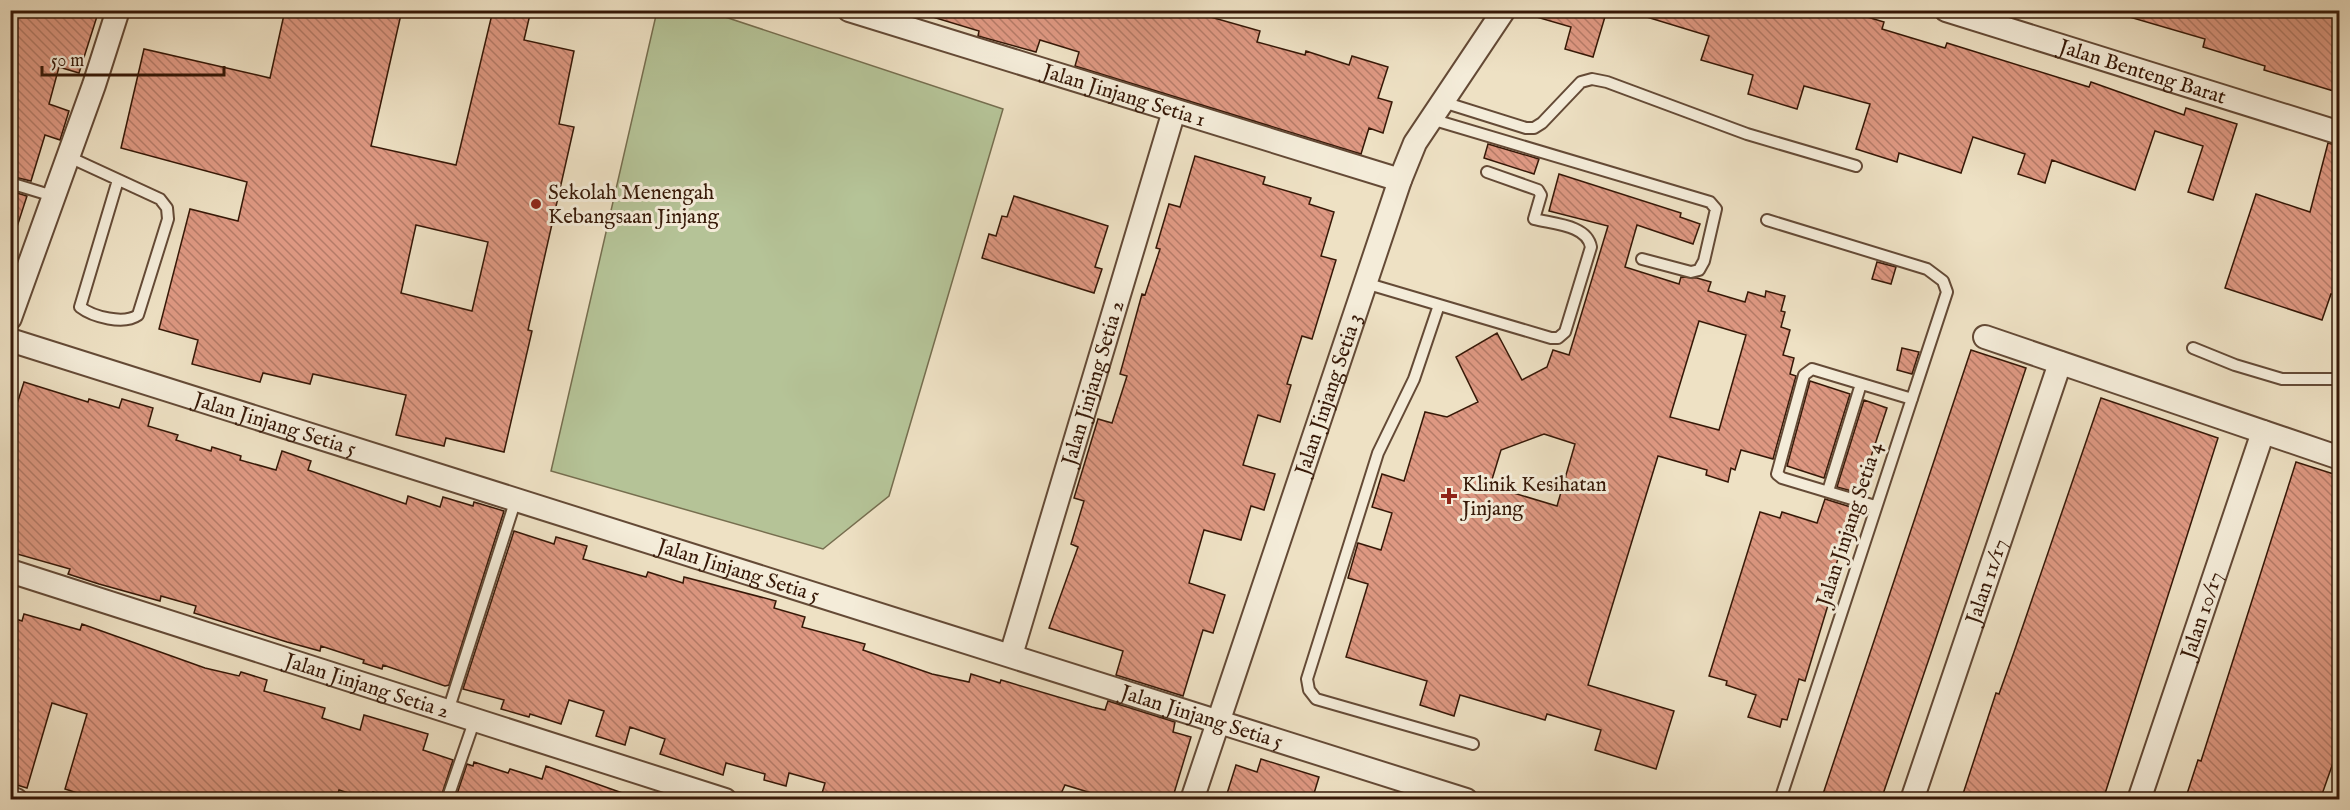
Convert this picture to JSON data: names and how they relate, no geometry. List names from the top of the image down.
{
  "streets": {
    "street": [
      "Jalan Benteng Barat",
      "Jalan Jinjang Setia 1",
      "Jalan Jinjang Setia 2",
      "Jalan Jinjang Setia 3",
      "Jalan Jinjang Setia 5",
      "Jalan 11/17",
      "Jalan 10/17"
    ],
    "lane": ["Jalan Jinjang Setia 4"]
  },
  "crossings": [
    ["Jalan Jinjang Setia 1", "Jalan Jinjang Setia 2"],
    ["Jalan Jinjang Setia 1", "Jalan Jinjang Setia 3"],
    ["Jalan Jinjang Setia 2", "Jalan Jinjang Setia 5"],
    ["Jalan Jinjang Setia 3", "Jalan Jinjang Setia 5"]
  ],
  "places": {
    "other": ["Sekolah Menengah Kebangsaan Jinjang"],
    "health": ["Klinik Kesihatan Jinjang"]
  },
  "scale_bar": "50 m"
}
